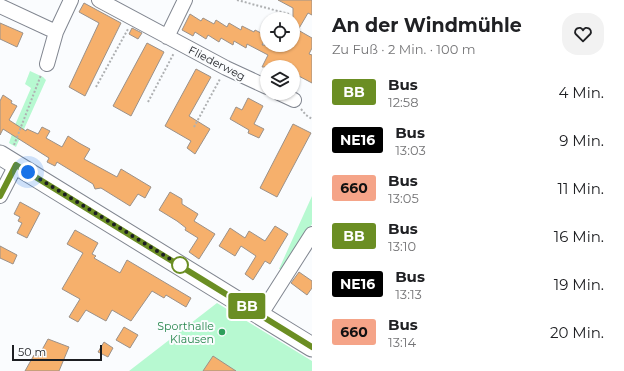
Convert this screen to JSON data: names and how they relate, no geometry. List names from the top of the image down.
{
  "streets": {
    "street": ["Fliederweg"]
  },
  "places": ["Sporthalle Klausen"],
  "lines": ["bus line BB"],
  "scale_bar": "50 m",
  "page": {
    "on_map": "BB",
    "heading": ["An der Windmühle", "Zu Fuß · 2 Min. · 100 m"],
    "list": [
      {
        "mark": "BB",
        "name": "Bus",
        "note": "12:58",
        "value": "4 Min."
      },
      {
        "mark": "NE16",
        "name": "Bus",
        "note": "13:03",
        "value": "9 Min."
      },
      {
        "mark": "660",
        "name": "Bus",
        "note": "13:05",
        "value": "11 Min."
      },
      {
        "mark": "BB",
        "name": "Bus",
        "note": "13:10",
        "value": "16 Min."
      },
      {
        "mark": "NE16",
        "name": "Bus",
        "note": "13:13",
        "value": "19 Min."
      },
      {
        "mark": "660",
        "name": "Bus",
        "note": "13:14",
        "value": "20 Min."
      }
    ],
    "scale": "50 m"
  }
}
